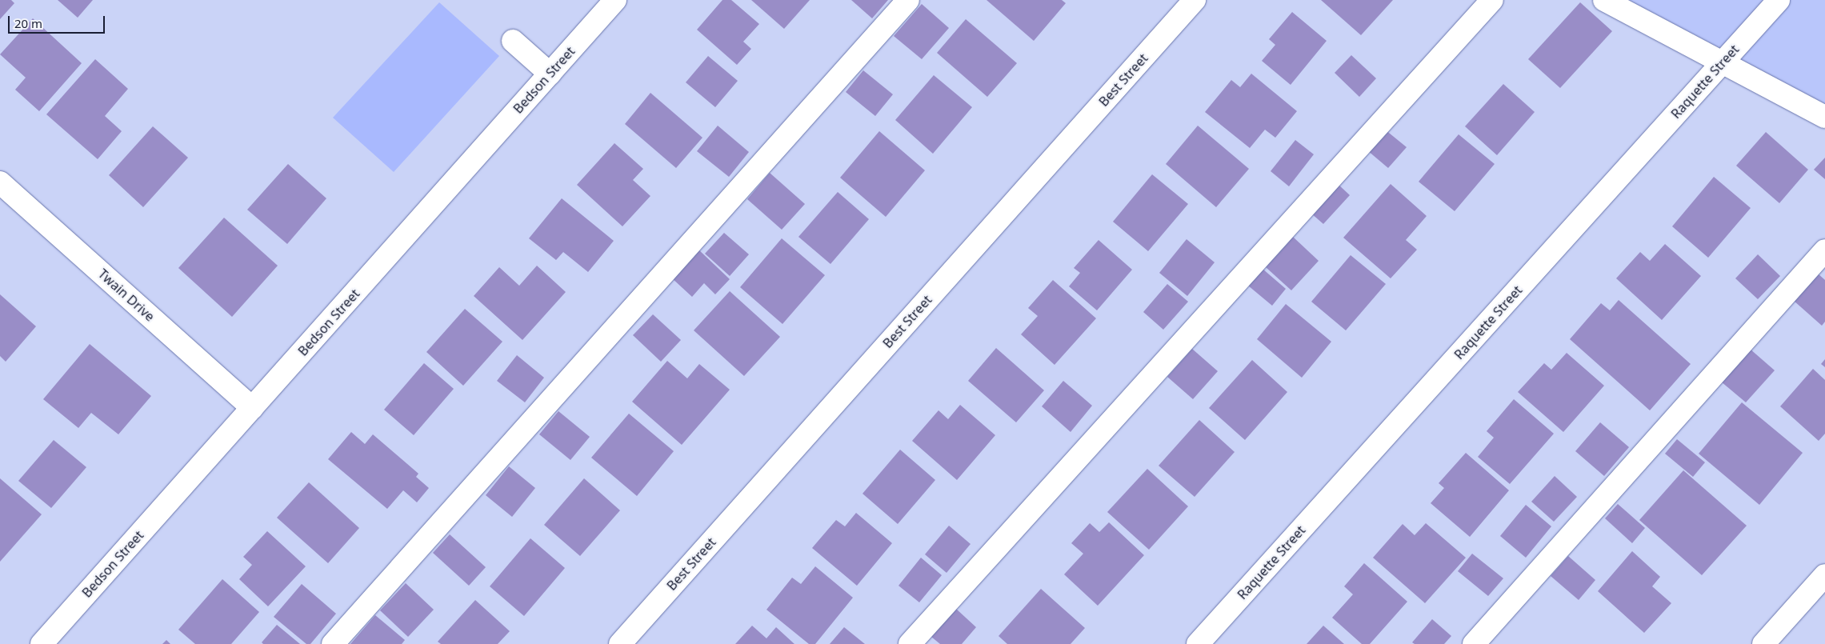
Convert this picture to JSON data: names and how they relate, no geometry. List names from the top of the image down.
{
  "streets": {
    "street": [
      "Bedson Street",
      "Best Street",
      "Raquette Street",
      "Twain Drive"
    ]
  },
  "crossings": [
    ["Bedson Street", "Twain Drive"]
  ],
  "scale_bar": "20 m"
}
